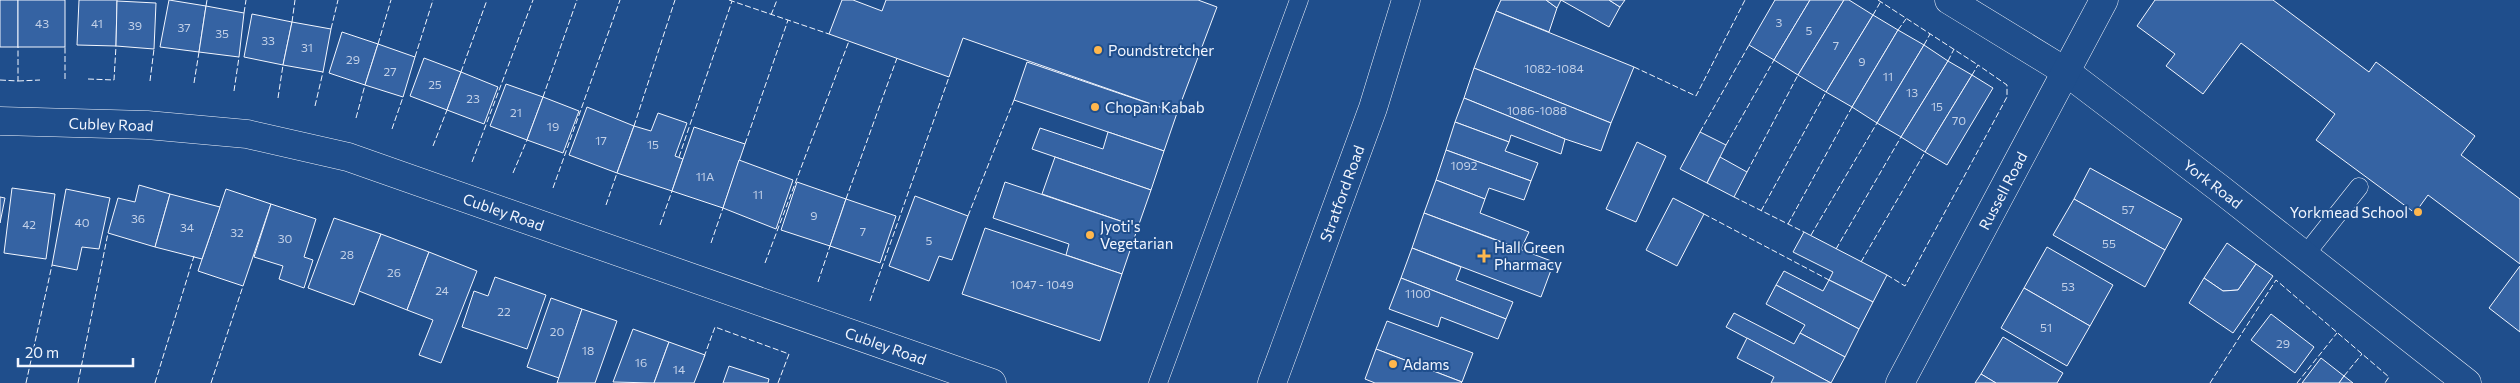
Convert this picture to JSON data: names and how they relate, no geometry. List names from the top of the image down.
{
  "streets": {
    "main road": [
      "Cubley Road",
      "York Road",
      "Russell Road",
      "Stratford Road"
    ]
  },
  "crossings": [
    ["York Road", "Russell Road"]
  ],
  "places": {
    "other": [
      "Poundstretcher",
      "Chopan Kabab",
      "Yorkmead School",
      "Jyoti's Vegetarian",
      "Adams"
    ],
    "health": ["Hall Green Pharmacy"]
  },
  "house_numbers": [
    "3",
    "43",
    "41",
    "39",
    "37",
    "5",
    "35",
    "33",
    "7",
    "31",
    "29",
    "9",
    "1082-1084",
    "27",
    "11",
    "25",
    "13",
    "23",
    "15",
    "1086-1088",
    "21",
    "70",
    "19",
    "17",
    "15",
    "1092",
    "11A",
    "11",
    "57",
    "9",
    "36",
    "40",
    "42",
    "34",
    "7",
    "32",
    "30",
    "5",
    "55",
    "28",
    "26",
    "1047 - 1049",
    "53",
    "24",
    "1100",
    "22",
    "51",
    "20",
    "29",
    "18",
    "16",
    "14"
  ],
  "scale_bar": "20 m"
}
